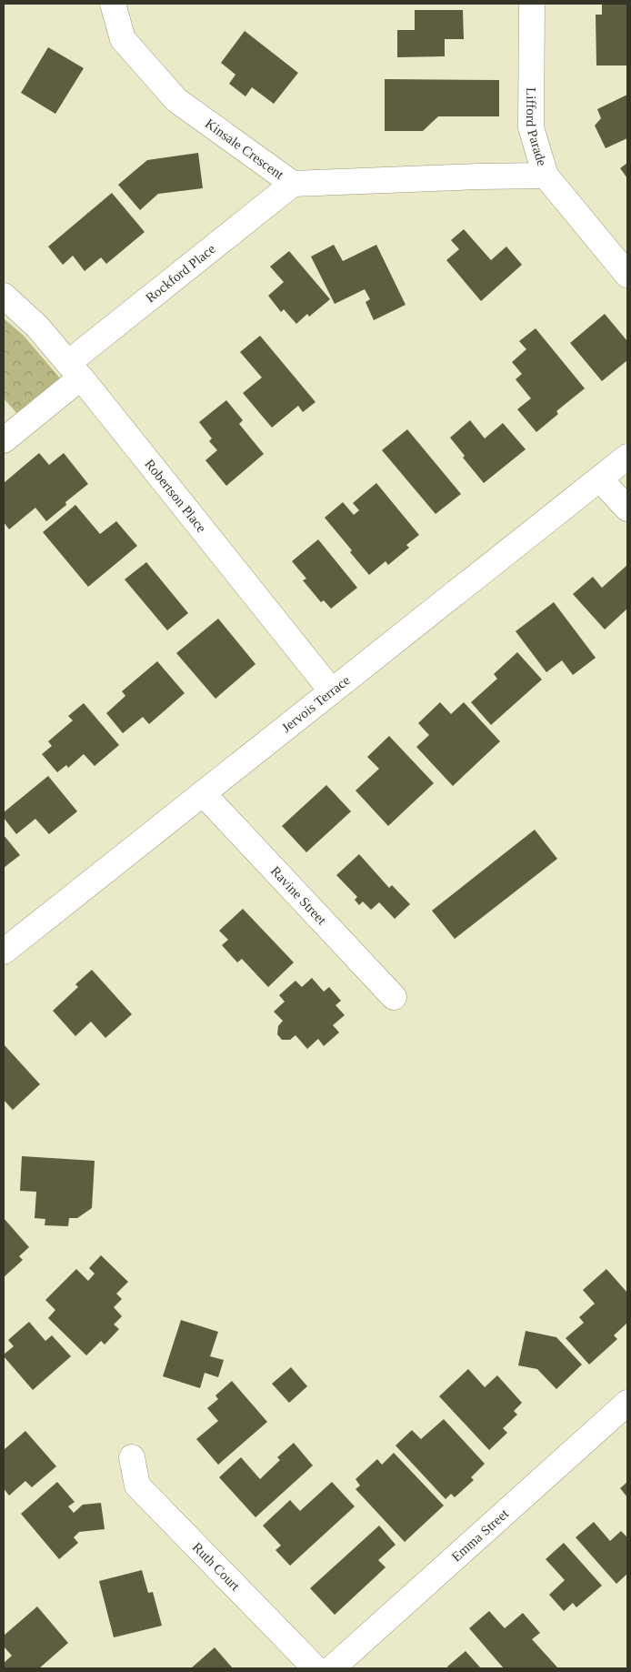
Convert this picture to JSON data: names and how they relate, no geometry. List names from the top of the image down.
{
  "streets": {
    "street": [
      "Lifford Parade",
      "Kinsale Crescent",
      "Rockford Place",
      "Robertson Place",
      "Jervois Terrace",
      "Ravine Street",
      "Emma Street",
      "Ruth Court"
    ]
  },
  "crossings": [
    ["Lifford Parade", "Kinsale Crescent"],
    ["Kinsale Crescent", "Rockford Place"],
    ["Rockford Place", "Robertson Place"],
    ["Robertson Place", "Jervois Terrace"],
    ["Jervois Terrace", "Ravine Street"]
  ]
}
